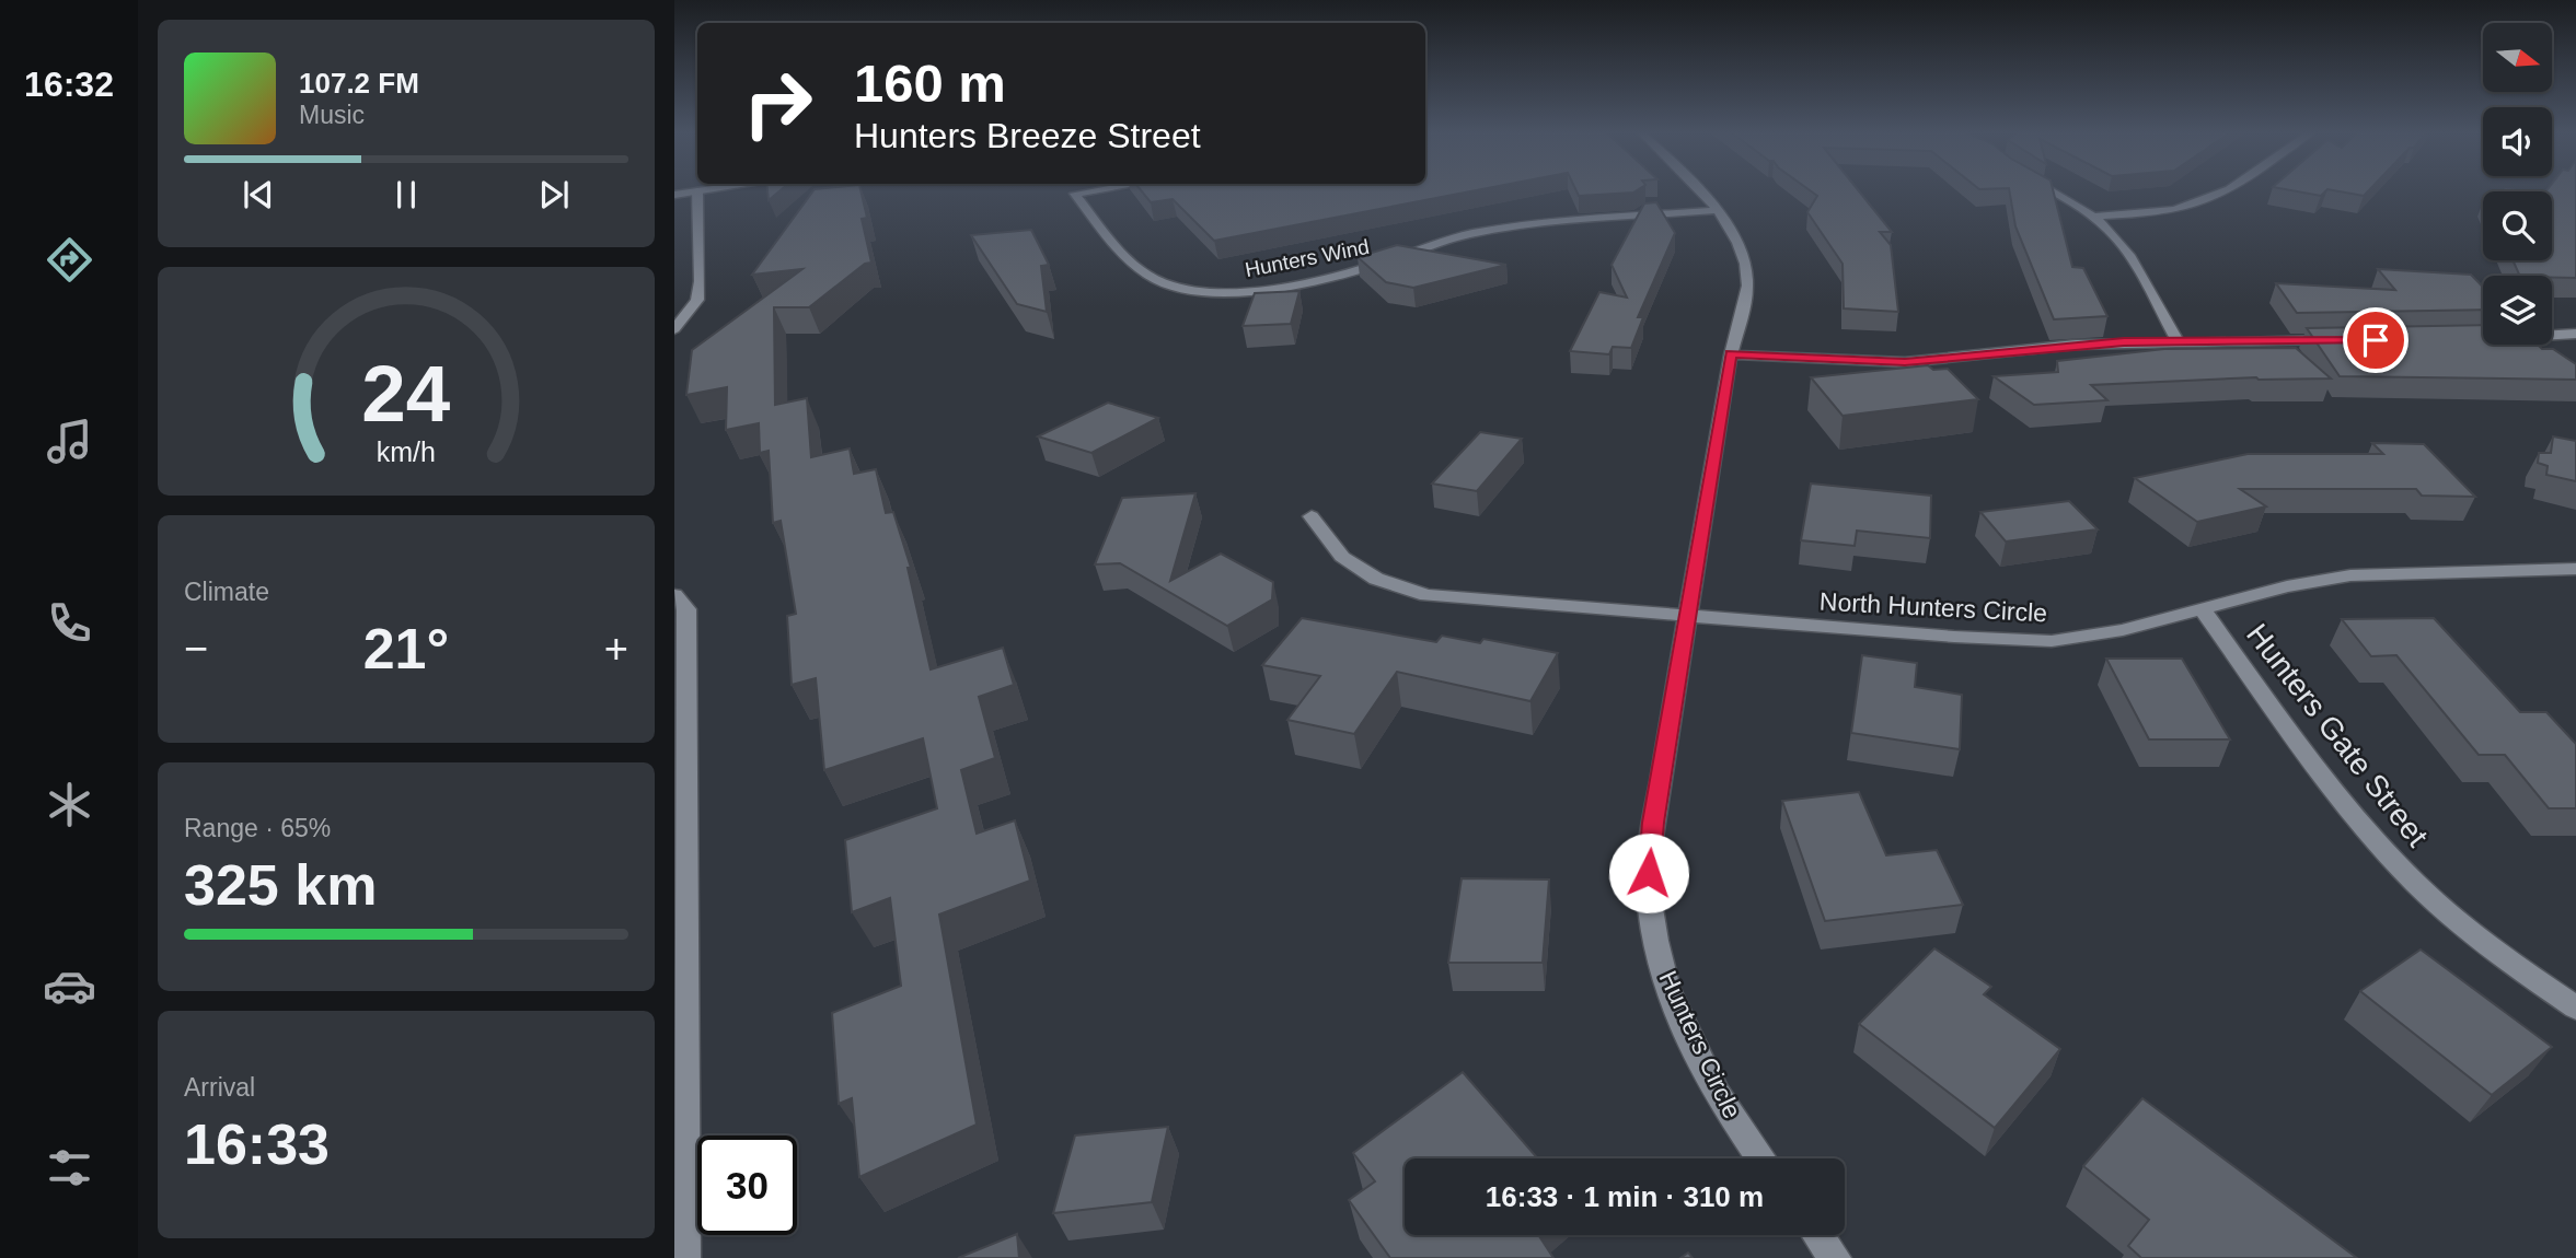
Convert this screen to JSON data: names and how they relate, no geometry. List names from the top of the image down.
{
  "streets": {
    "street": [
      "Hunters Wind",
      "North Hunters Circle",
      "Hunters Gate Street",
      "Hunters Circle"
    ]
  },
  "crossings": [
    ["Hunters Wind", "Hunters Circle"],
    ["North Hunters Circle", "Hunters Gate Street"],
    ["North Hunters Circle", "Hunters Circle"]
  ],
  "north": "right",
  "page": {
    "tabs": "16:32",
    "turn": ["160 m", "Hunters Breeze Street"],
    "song": ["107.2 FM", "Music"],
    "tile": [
      "Climate",
      ["Range · 65%", "325 km"],
      ["Arrival", "16:33"]
    ],
    "heat": ["−", "21°", "+"],
    "limit": "30",
    "trip": "16:33 · 1 min · 310 m",
    "gauge": ["24", "km/h"]
  }
}
